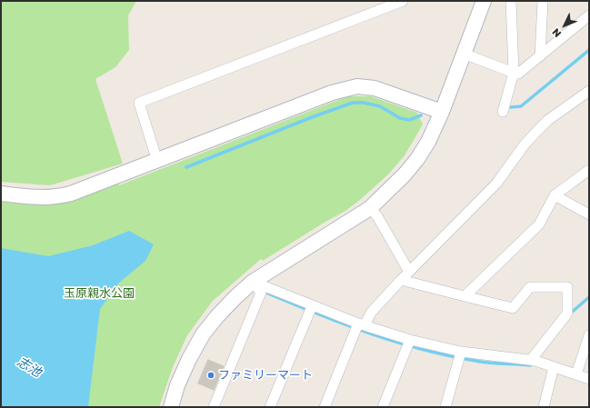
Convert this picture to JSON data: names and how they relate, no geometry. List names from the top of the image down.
{
  "water": ["志池"],
  "parks": ["玉原親水公園"],
  "places": ["ファミリーマート"],
  "north": "bottom left"
}
